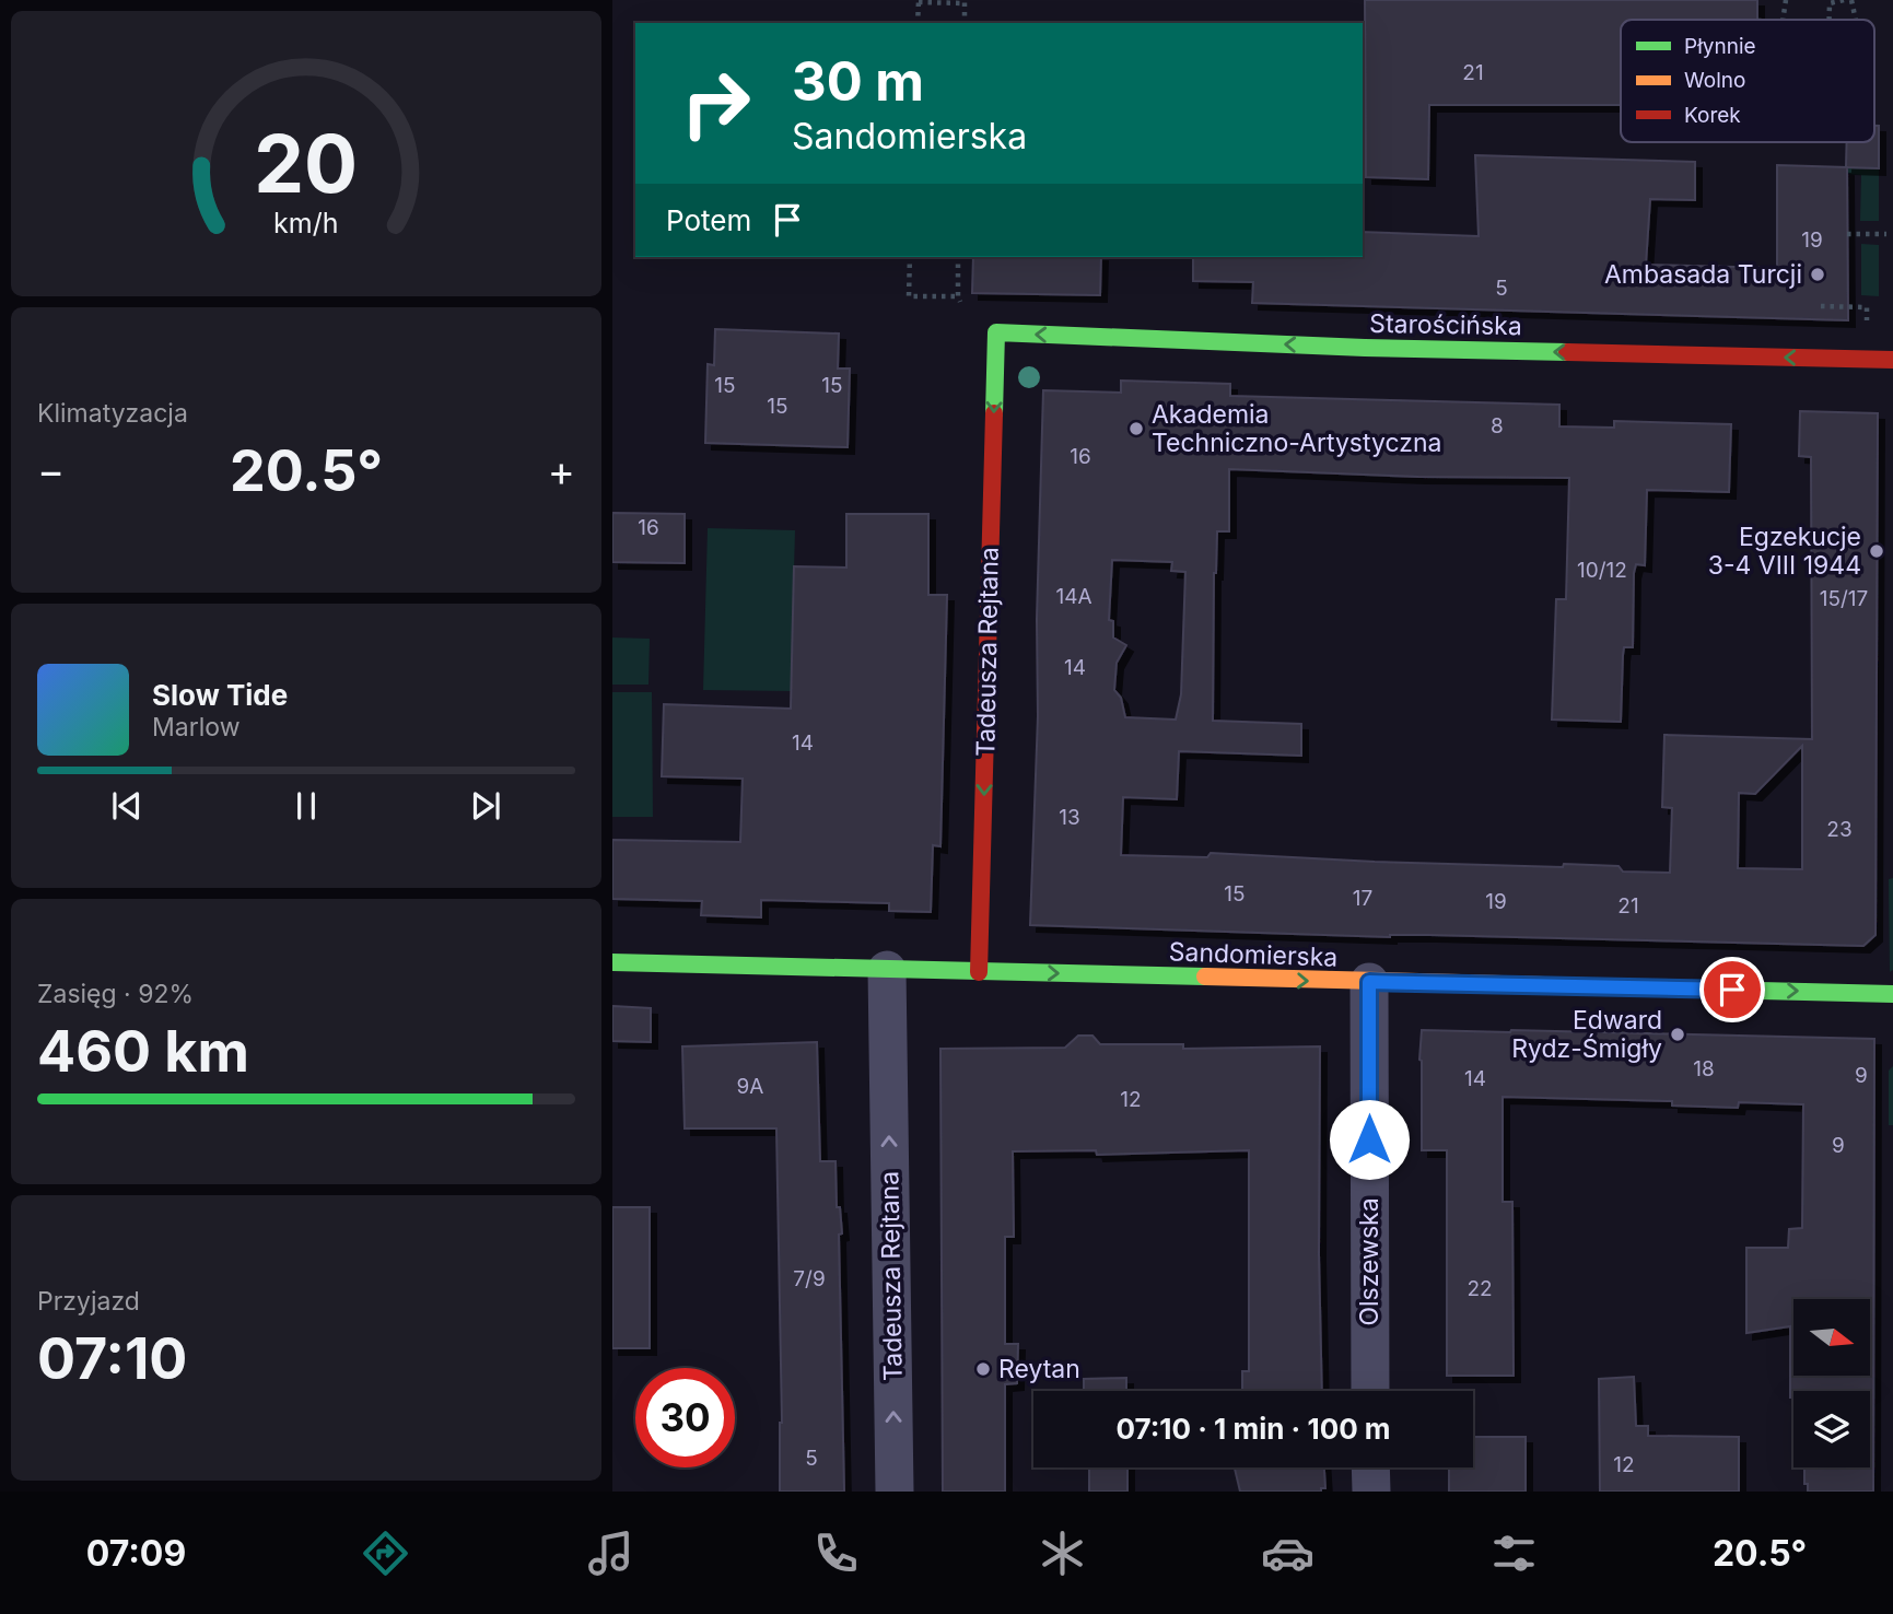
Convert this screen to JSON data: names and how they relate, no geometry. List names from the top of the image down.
{
  "streets": {
    "street": [
      "Starościńska",
      "Tadeusza Rejtana",
      "Sandomierska",
      "Olszewska"
    ]
  },
  "crossings": [
    ["Starościńska", "Tadeusza Rejtana"],
    ["Tadeusza Rejtana", "Sandomierska"],
    ["Sandomierska", "Olszewska"]
  ],
  "one_way": ["Starościńska", "Sandomierska"],
  "places": [
    "Ambasada Turcji",
    "Akademia Techniczno-Artystyczna",
    "Egzekucje 3-4 VIII 1944",
    "Edward Rydz-Śmigły",
    "Reytan"
  ],
  "house_numbers": [
    "21",
    "19",
    "5",
    "15",
    "15",
    "15",
    "8",
    "16",
    "16",
    "10/12",
    "14A",
    "15/17",
    "14",
    "14",
    "13",
    "23",
    "15",
    "17",
    "19",
    "21",
    "18",
    "9",
    "14",
    "9A",
    "12",
    "9",
    "7/9",
    "22",
    "5",
    "12"
  ],
  "legend": ["Płynnie", "Wolno", "Korek"],
  "north": "right",
  "page": {
    "turn": ["30 m", "Sandomierska"],
    "then": "Potem",
    "tile": [
      "Klimatyzacja",
      ["Zasięg · 92%", "460 km"],
      ["Przyjazd", "07:10"]
    ],
    "heat": ["−", "20.5°", "+"],
    "song": ["Slow Tide", "Marlow"],
    "limit": "30",
    "trip": "07:10 · 1 min · 100 m",
    "tabs": ["07:09", "20.5°"],
    "gauge": ["20", "km/h"]
  }
}
